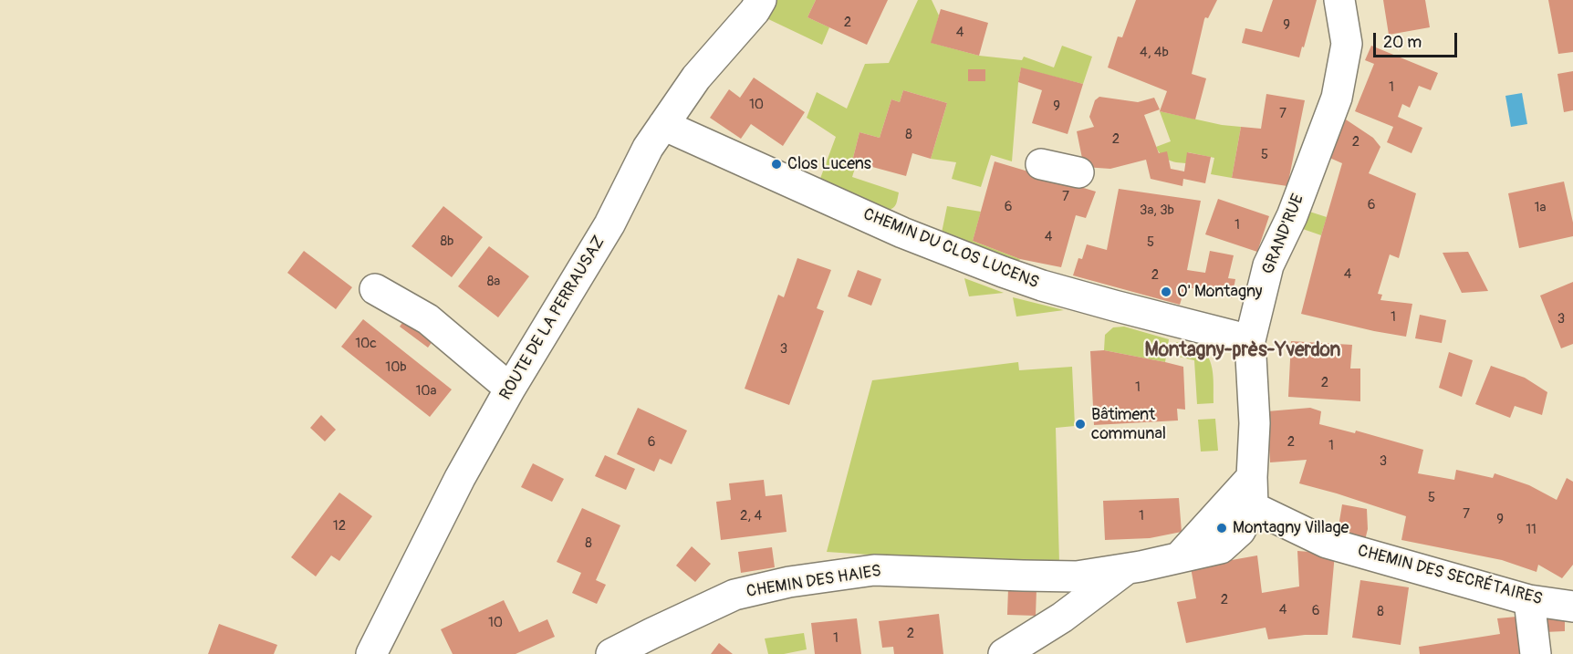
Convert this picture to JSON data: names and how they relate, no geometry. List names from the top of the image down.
{
  "streets": {
    "street": [
      "GRAND'RUE",
      "CHEMIN DU CLOS LUCENS",
      "ROUTE DE LA PERRAUSAZ",
      "CHEMIN DES SECRÉTAIRES",
      "CHEMIN DES HAIES"
    ]
  },
  "crossings": [
    ["GRAND'RUE", "CHEMIN DU CLOS LUCENS"],
    ["GRAND'RUE", "CHEMIN DES SECRÉTAIRES"],
    ["CHEMIN DU CLOS LUCENS", "ROUTE DE LA PERRAUSAZ"]
  ],
  "districts": ["Montagny-près-Yverdon"],
  "places": [
    "Clos Lucens",
    "O' Montagny",
    "Bâtiment communal",
    "Montagny Village"
  ],
  "house_numbers": [
    "2",
    "9",
    "4",
    "4, 4b",
    "1",
    "10",
    "9",
    "7",
    "8",
    "2",
    "2",
    "5",
    "7",
    "6",
    "6",
    "1a",
    "3a, 3b",
    "1",
    "4",
    "8b",
    "5",
    "4",
    "2",
    "8a",
    "1",
    "3",
    "10c",
    "3",
    "10b",
    "2",
    "1",
    "10a",
    "6",
    "2",
    "1",
    "3",
    "5",
    "7",
    "2, 4",
    "1",
    "9",
    "12",
    "11",
    "8",
    "2",
    "4",
    "6",
    "8",
    "10",
    "2",
    "1"
  ],
  "scale_bar": "20 m"
}
